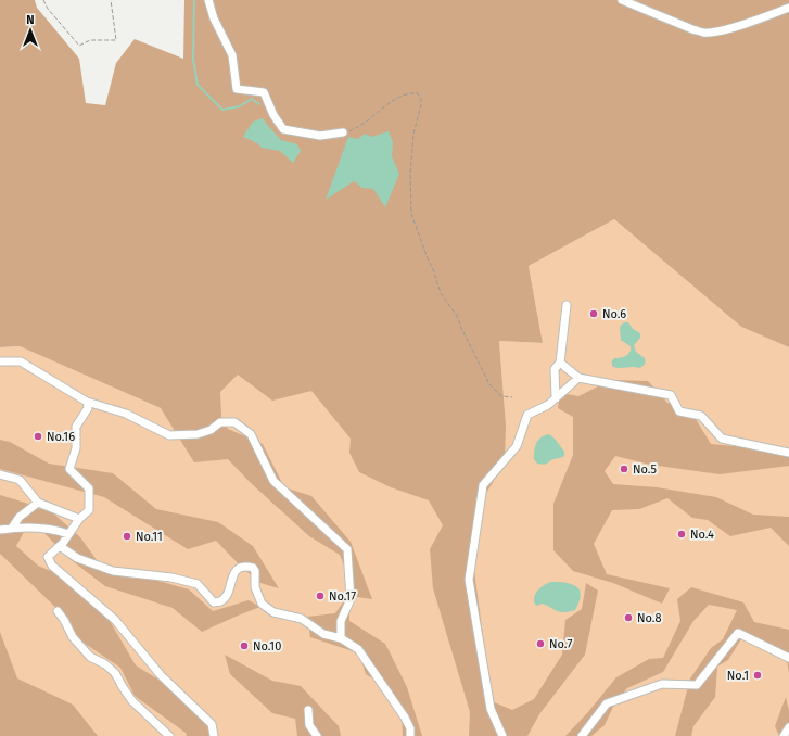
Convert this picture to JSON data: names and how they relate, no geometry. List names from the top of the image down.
{
  "places": [
    "No.6",
    "No.16",
    "No.5",
    "No.4",
    "No.11",
    "No.17",
    "No.8",
    "No.7",
    "No.10",
    "No.1"
  ],
  "north": "top"
}
